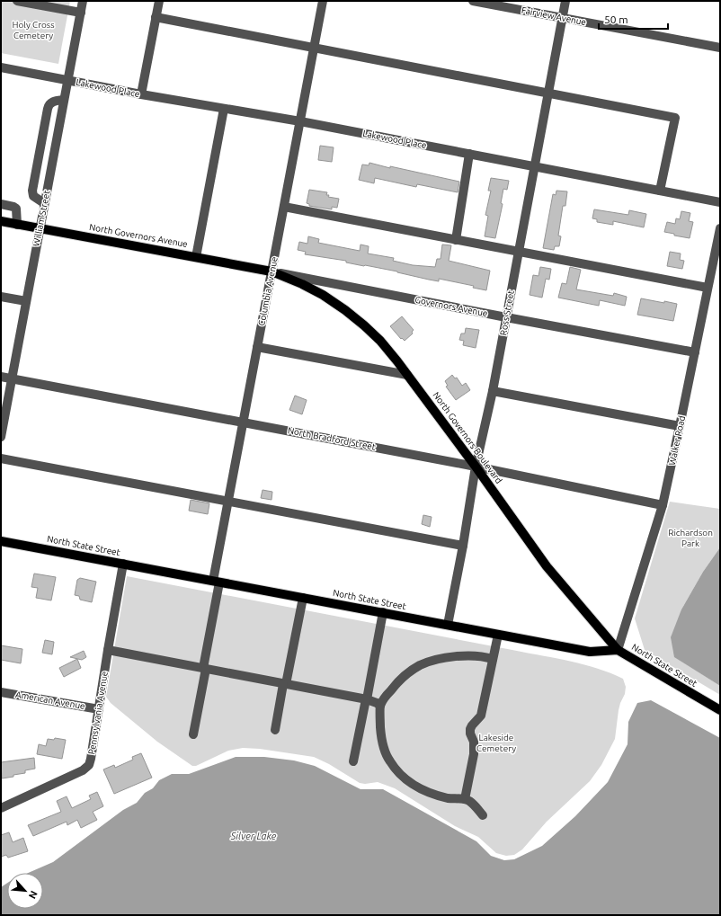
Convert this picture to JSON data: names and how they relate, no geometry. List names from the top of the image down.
{
  "streets": {
    "main road": ["North Governors Avenue", "North Governors Boulevard", "North State Street"],
    "street": [
      "Fairview Avenue",
      "Lakewood Place",
      "William Street",
      "Columbia Avenue",
      "Governors Avenue",
      "Ross Street",
      "North Bradford Street",
      "Walker Road",
      "American Avenue",
      "Pennsylvania Avenue"
    ]
  },
  "crossings": [
    ["Fairview Avenue", "Ross Street"],
    ["Lakewood Place", "William Street"],
    ["Lakewood Place", "Columbia Avenue"],
    ["Lakewood Place", "Ross Street"],
    ["William Street", "North Governors Avenue"],
    ["William Street", "North Bradford Street"],
    ["North Governors Avenue", "Columbia Avenue"],
    ["North Governors Avenue", "Governors Avenue"],
    ["North Governors Avenue", "North Governors Boulevard"],
    ["Columbia Avenue", "Governors Avenue"],
    ["Columbia Avenue", "North Governors Boulevard"],
    ["Columbia Avenue", "North Bradford Street"],
    ["Columbia Avenue", "North State Street"],
    ["Governors Avenue", "Ross Street"],
    ["Governors Avenue", "North Governors Boulevard"],
    ["Governors Avenue", "Walker Road"],
    ["Ross Street", "North Governors Boulevard"],
    ["Ross Street", "North Bradford Street"],
    ["Ross Street", "North State Street"],
    ["North Governors Boulevard", "North Bradford Street"],
    ["North Governors Boulevard", "Walker Road"],
    ["North Governors Boulevard", "North State Street"],
    ["North Bradford Street", "Walker Road"],
    ["Walker Road", "North State Street"],
    ["North State Street", "Pennsylvania Avenue"],
    ["American Avenue", "Pennsylvania Avenue"]
  ],
  "water": ["Silver Lake"],
  "parks": ["Holy Cross Cemetery", "Richardson Park", "Lakeside Cemetery"],
  "scale_bar": "50 m",
  "north": "bottom right"
}
